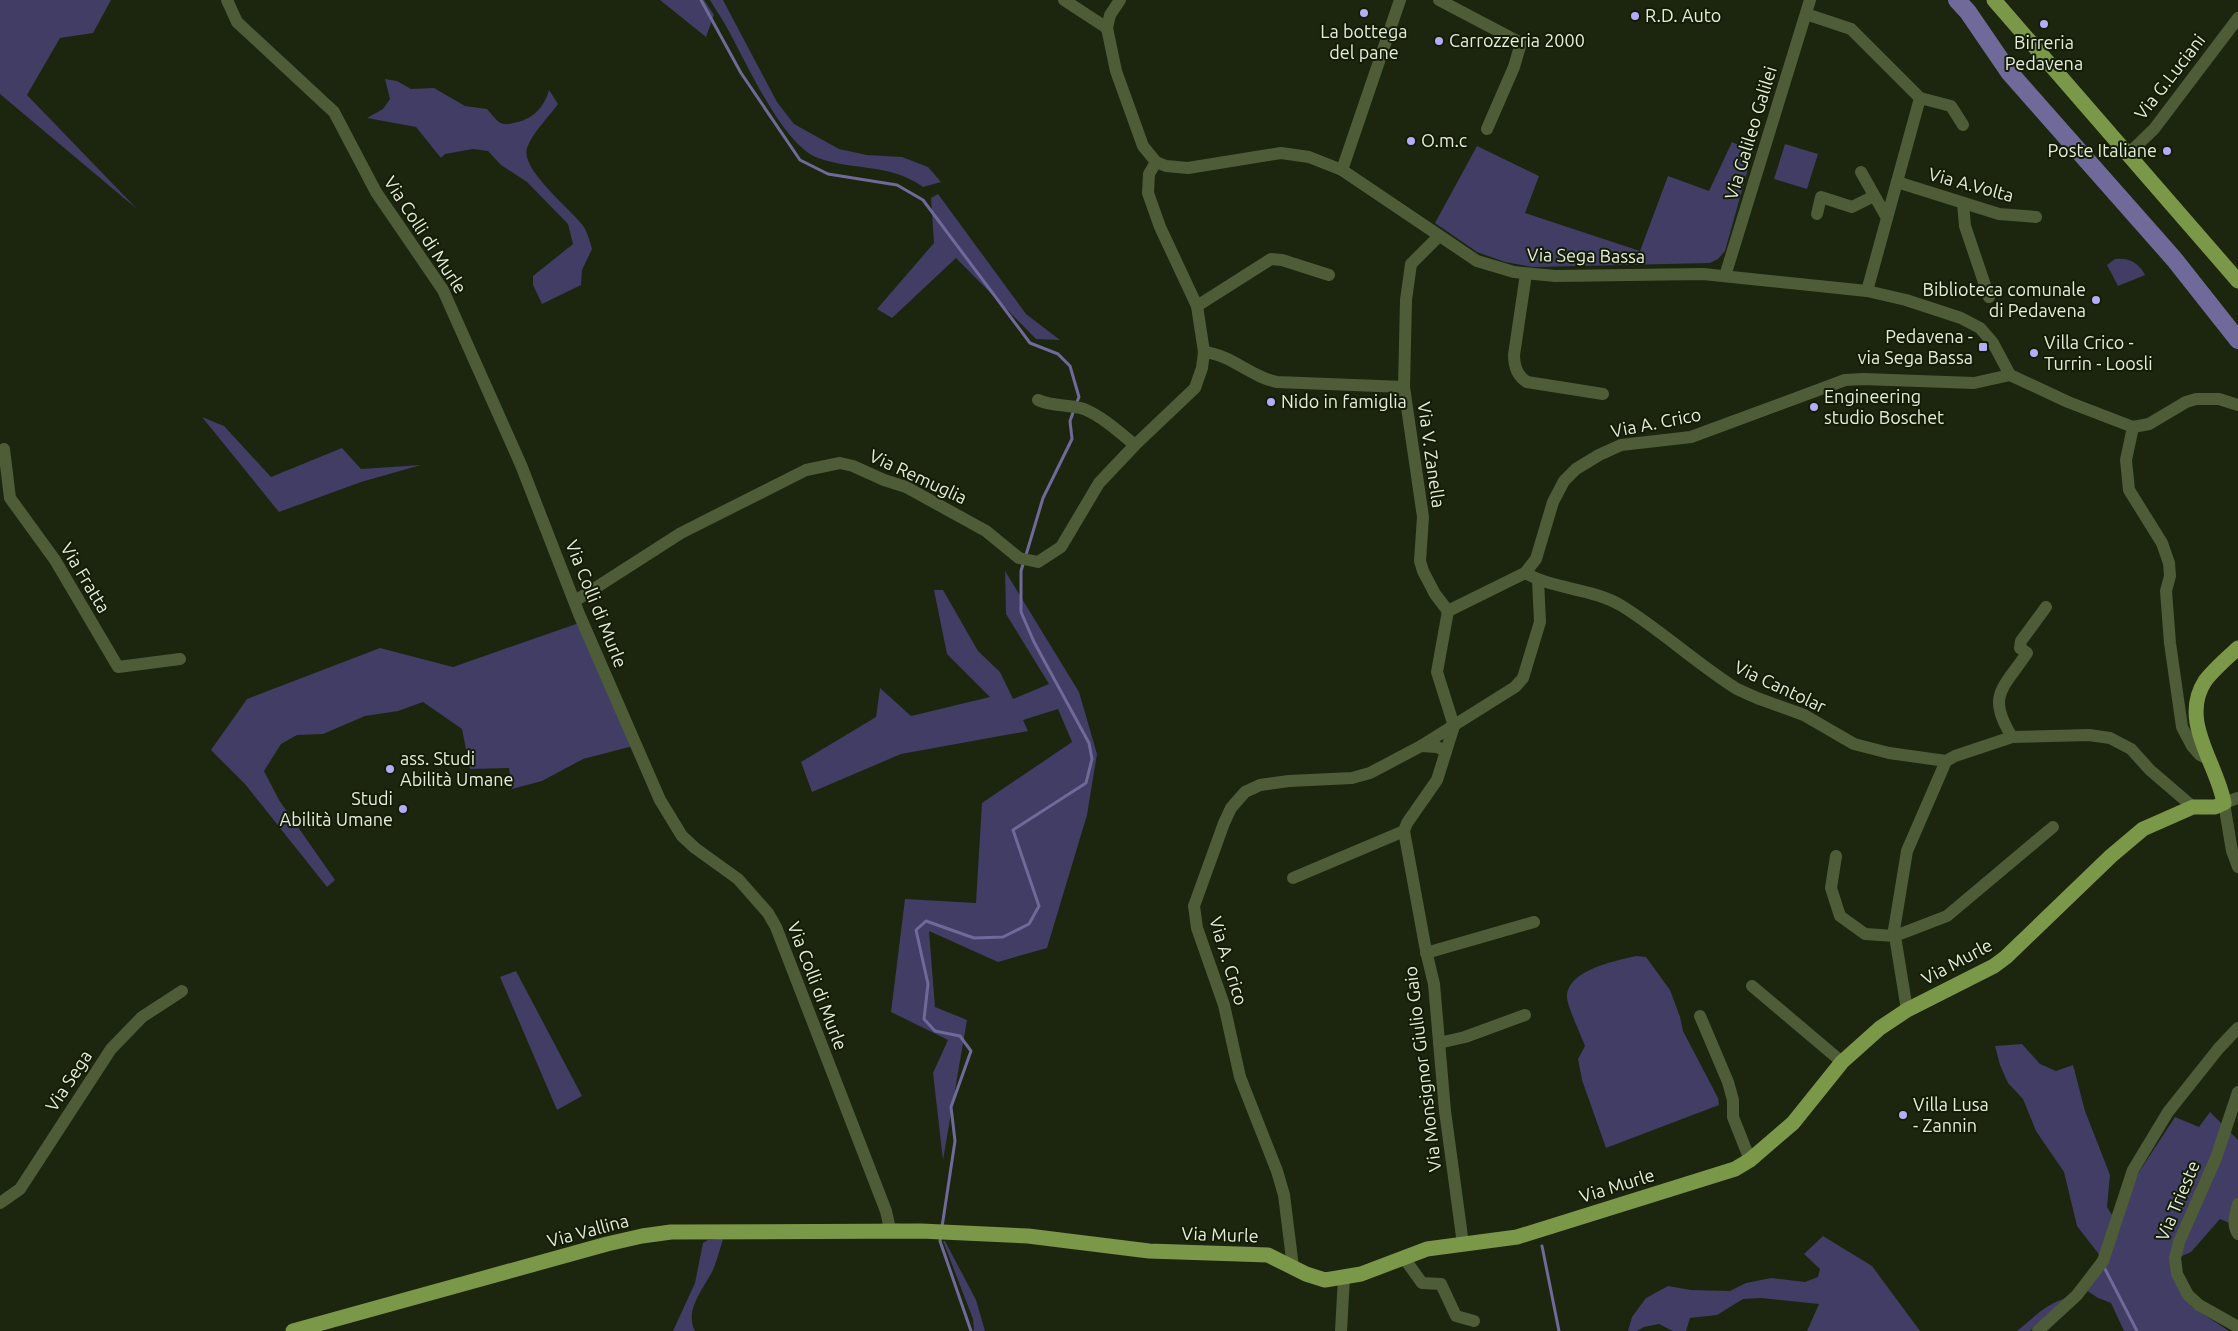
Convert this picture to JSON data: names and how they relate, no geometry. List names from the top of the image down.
{
  "streets": {
    "main road": ["Via Murle", "Via Vallina"],
    "street": [
      "Via G.Luciani",
      "Via Galileo Galilei",
      "Via A.Volta",
      "Via Colli di Murle",
      "Via Sega Bassa",
      "Via A. Crico",
      "Via V. Zanella",
      "Via Remuglia",
      "Via Fratta",
      "Via Cantolar",
      "Via Monsignor Giulio Gaio",
      "Via Sega",
      "Via Trieste"
    ]
  },
  "crossings": [
    ["Via Galileo Galilei", "Via Sega Bassa"],
    ["Via Colli di Murle", "Via Remuglia"],
    ["Via Colli di Murle", "Via Murle"],
    ["Via Colli di Murle", "Via Vallina"],
    ["Via Sega Bassa", "Via A. Crico"],
    ["Via Sega Bassa", "Via V. Zanella"],
    ["Via Sega Bassa", "Via Remuglia"],
    ["Via A. Crico", "Via Cantolar"],
    ["Via A. Crico", "Via Murle"],
    ["Via V. Zanella", "Via Remuglia"],
    ["Via Murle", "Via Monsignor Giulio Gaio"],
    ["Via Murle", "Via Vallina"]
  ],
  "places": {
    "other": [
      "La bottega del pane",
      "R.D. Auto",
      "Birreria Pedavena",
      "Carrozzeria 2000",
      "O.m.c",
      "Poste Italiane",
      "Biblioteca comunale di Pedavena",
      "Villa Crico - Turrin - Loosli",
      "Nido in famiglia",
      "Engineering studio Boschet",
      "ass. Studi Abilità Umane",
      "Studi Abilità Umane",
      "Villa Lusa - Zannin"
    ],
    "transit": ["Pedavena - via Sega Bassa"]
  }
}
